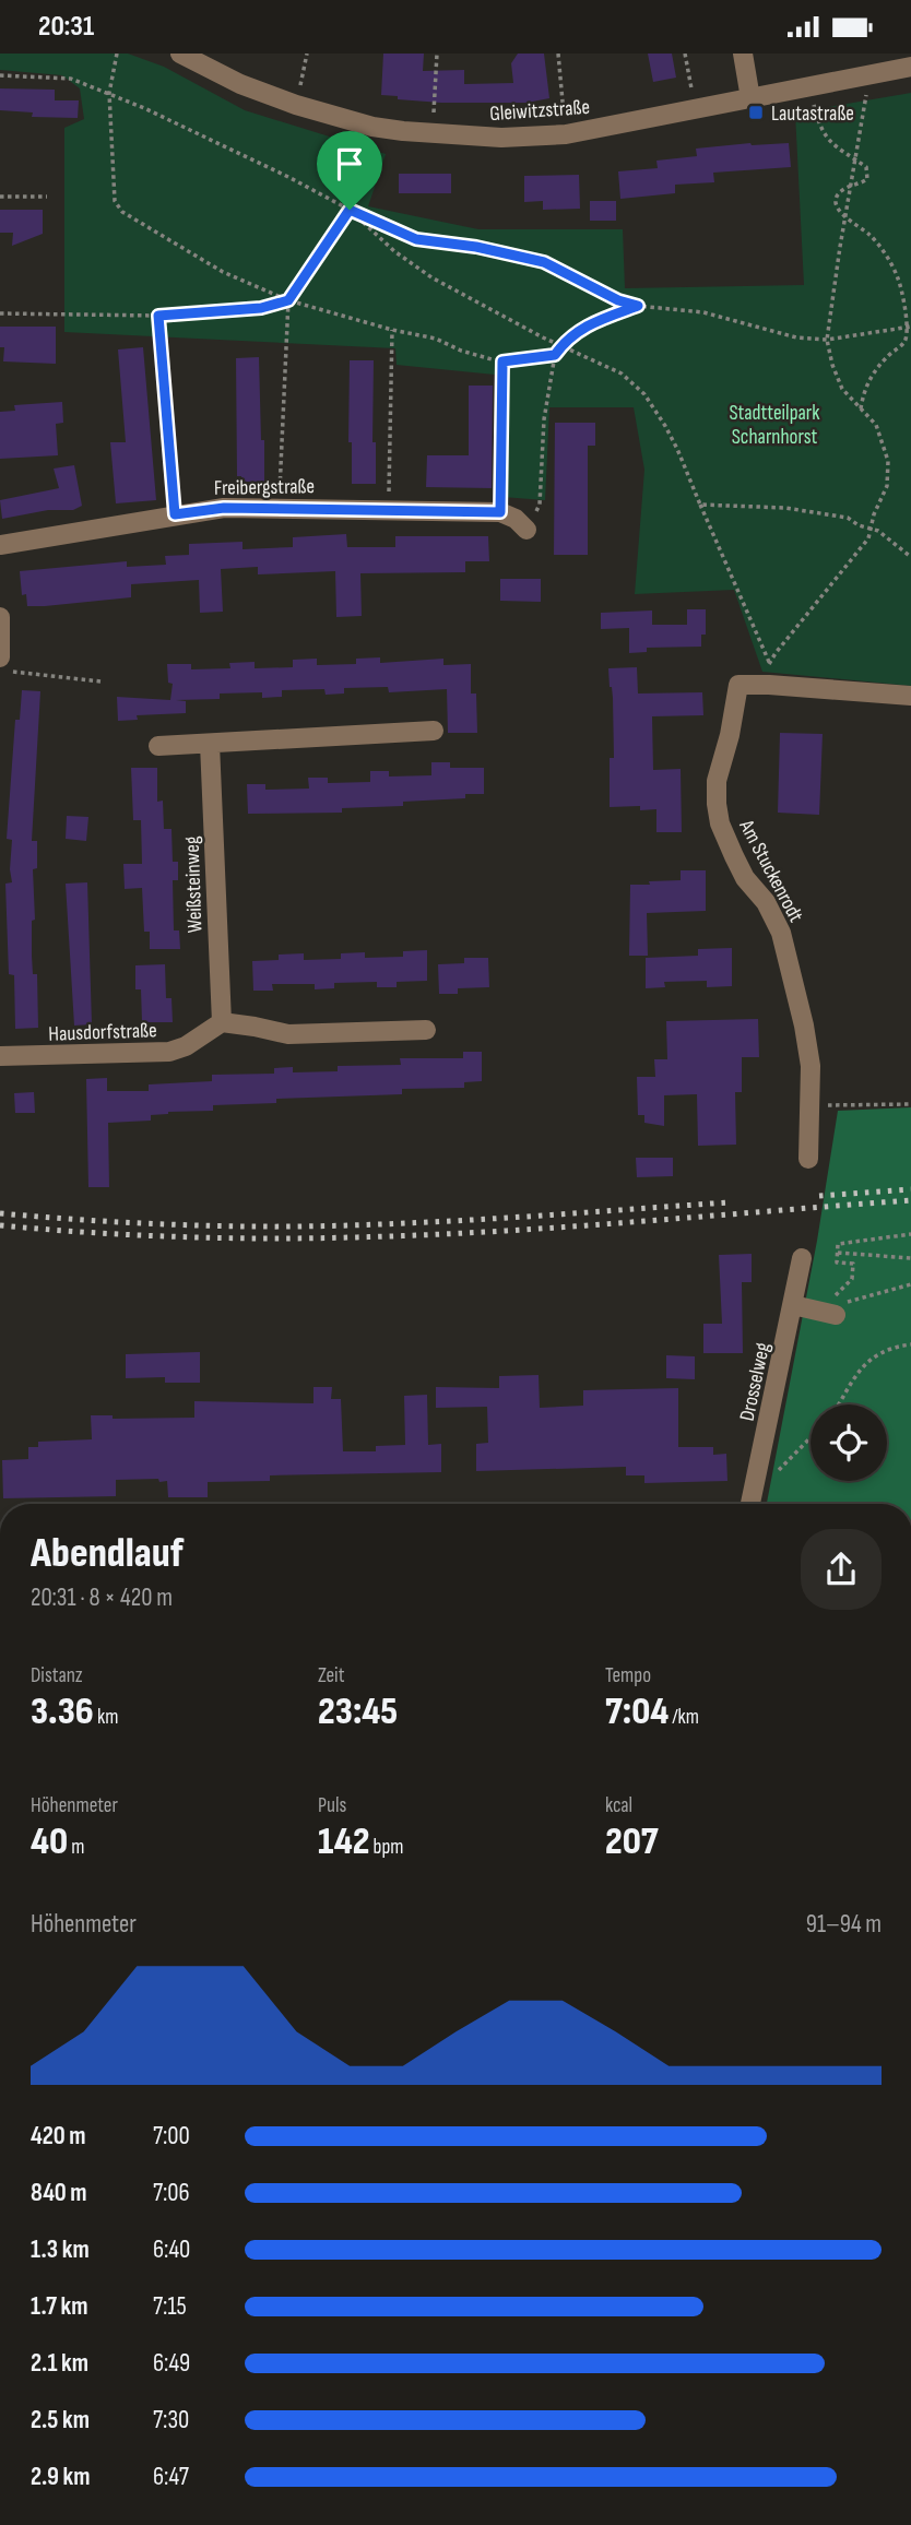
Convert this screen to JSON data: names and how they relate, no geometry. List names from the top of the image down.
{
  "streets": {
    "street": [
      "Gleiwitzstraße",
      "Freibergstraße",
      "Am Stuckenrodt",
      "Weißsteinweg",
      "Hausdorfstraße",
      "Drosselweg"
    ]
  },
  "crossings": [
    ["Weißsteinweg", "Hausdorfstraße"]
  ],
  "parks": ["Stadtteilpark Scharnhorst"],
  "places": {
    "transit": ["Lautastraße"]
  },
  "page": {
    "status": "20:31",
    "heading": ["Abendlauf", "20:31 · 8 × 420 m"],
    "stats": [
      ["Distanz", "3.36 km"],
      ["Zeit", "23:45"],
      ["Tempo", "7:04 /km"],
      ["Höhenmeter", "40 m"],
      ["Puls", "142 bpm"],
      ["kcal", "207"]
    ],
    "chart": ["Höhenmeter", "91–94 m"],
    "list": [
      {
        "name": "420 m",
        "note": "7:00"
      },
      {
        "name": "840 m",
        "note": "7:06"
      },
      {
        "name": "1.3 km",
        "note": "6:40"
      },
      {
        "name": "1.7 km",
        "note": "7:15"
      },
      {
        "name": "2.1 km",
        "note": "6:49"
      },
      {
        "name": "2.5 km",
        "note": "7:30"
      },
      {
        "name": "2.9 km",
        "note": "6:47"
      }
    ]
  }
}
